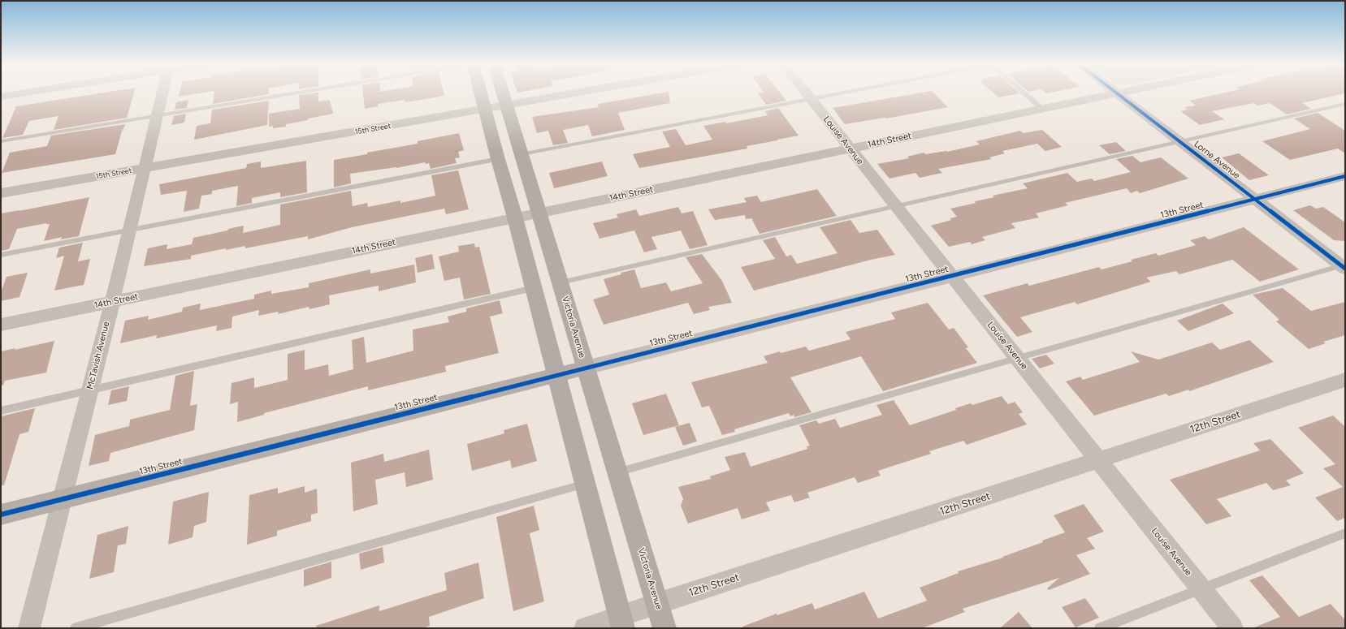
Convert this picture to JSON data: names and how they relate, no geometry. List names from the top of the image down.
{
  "streets": {
    "main road": ["Victoria Avenue"],
    "street": [
      "15th Street",
      "Louise Avenue",
      "14th Street",
      "Lorne Avenue",
      "13th Street",
      "McTavish Avenue",
      "12th Street"
    ]
  },
  "crossings": [
    ["15th Street", "Victoria Avenue"],
    ["15th Street", "McTavish Avenue"],
    ["Louise Avenue", "14th Street"],
    ["Louise Avenue", "13th Street"],
    ["Louise Avenue", "12th Street"],
    ["14th Street", "Lorne Avenue"],
    ["14th Street", "Victoria Avenue"],
    ["14th Street", "McTavish Avenue"],
    ["Lorne Avenue", "13th Street"],
    ["13th Street", "Victoria Avenue"],
    ["13th Street", "McTavish Avenue"],
    ["Victoria Avenue", "12th Street"]
  ]
}
